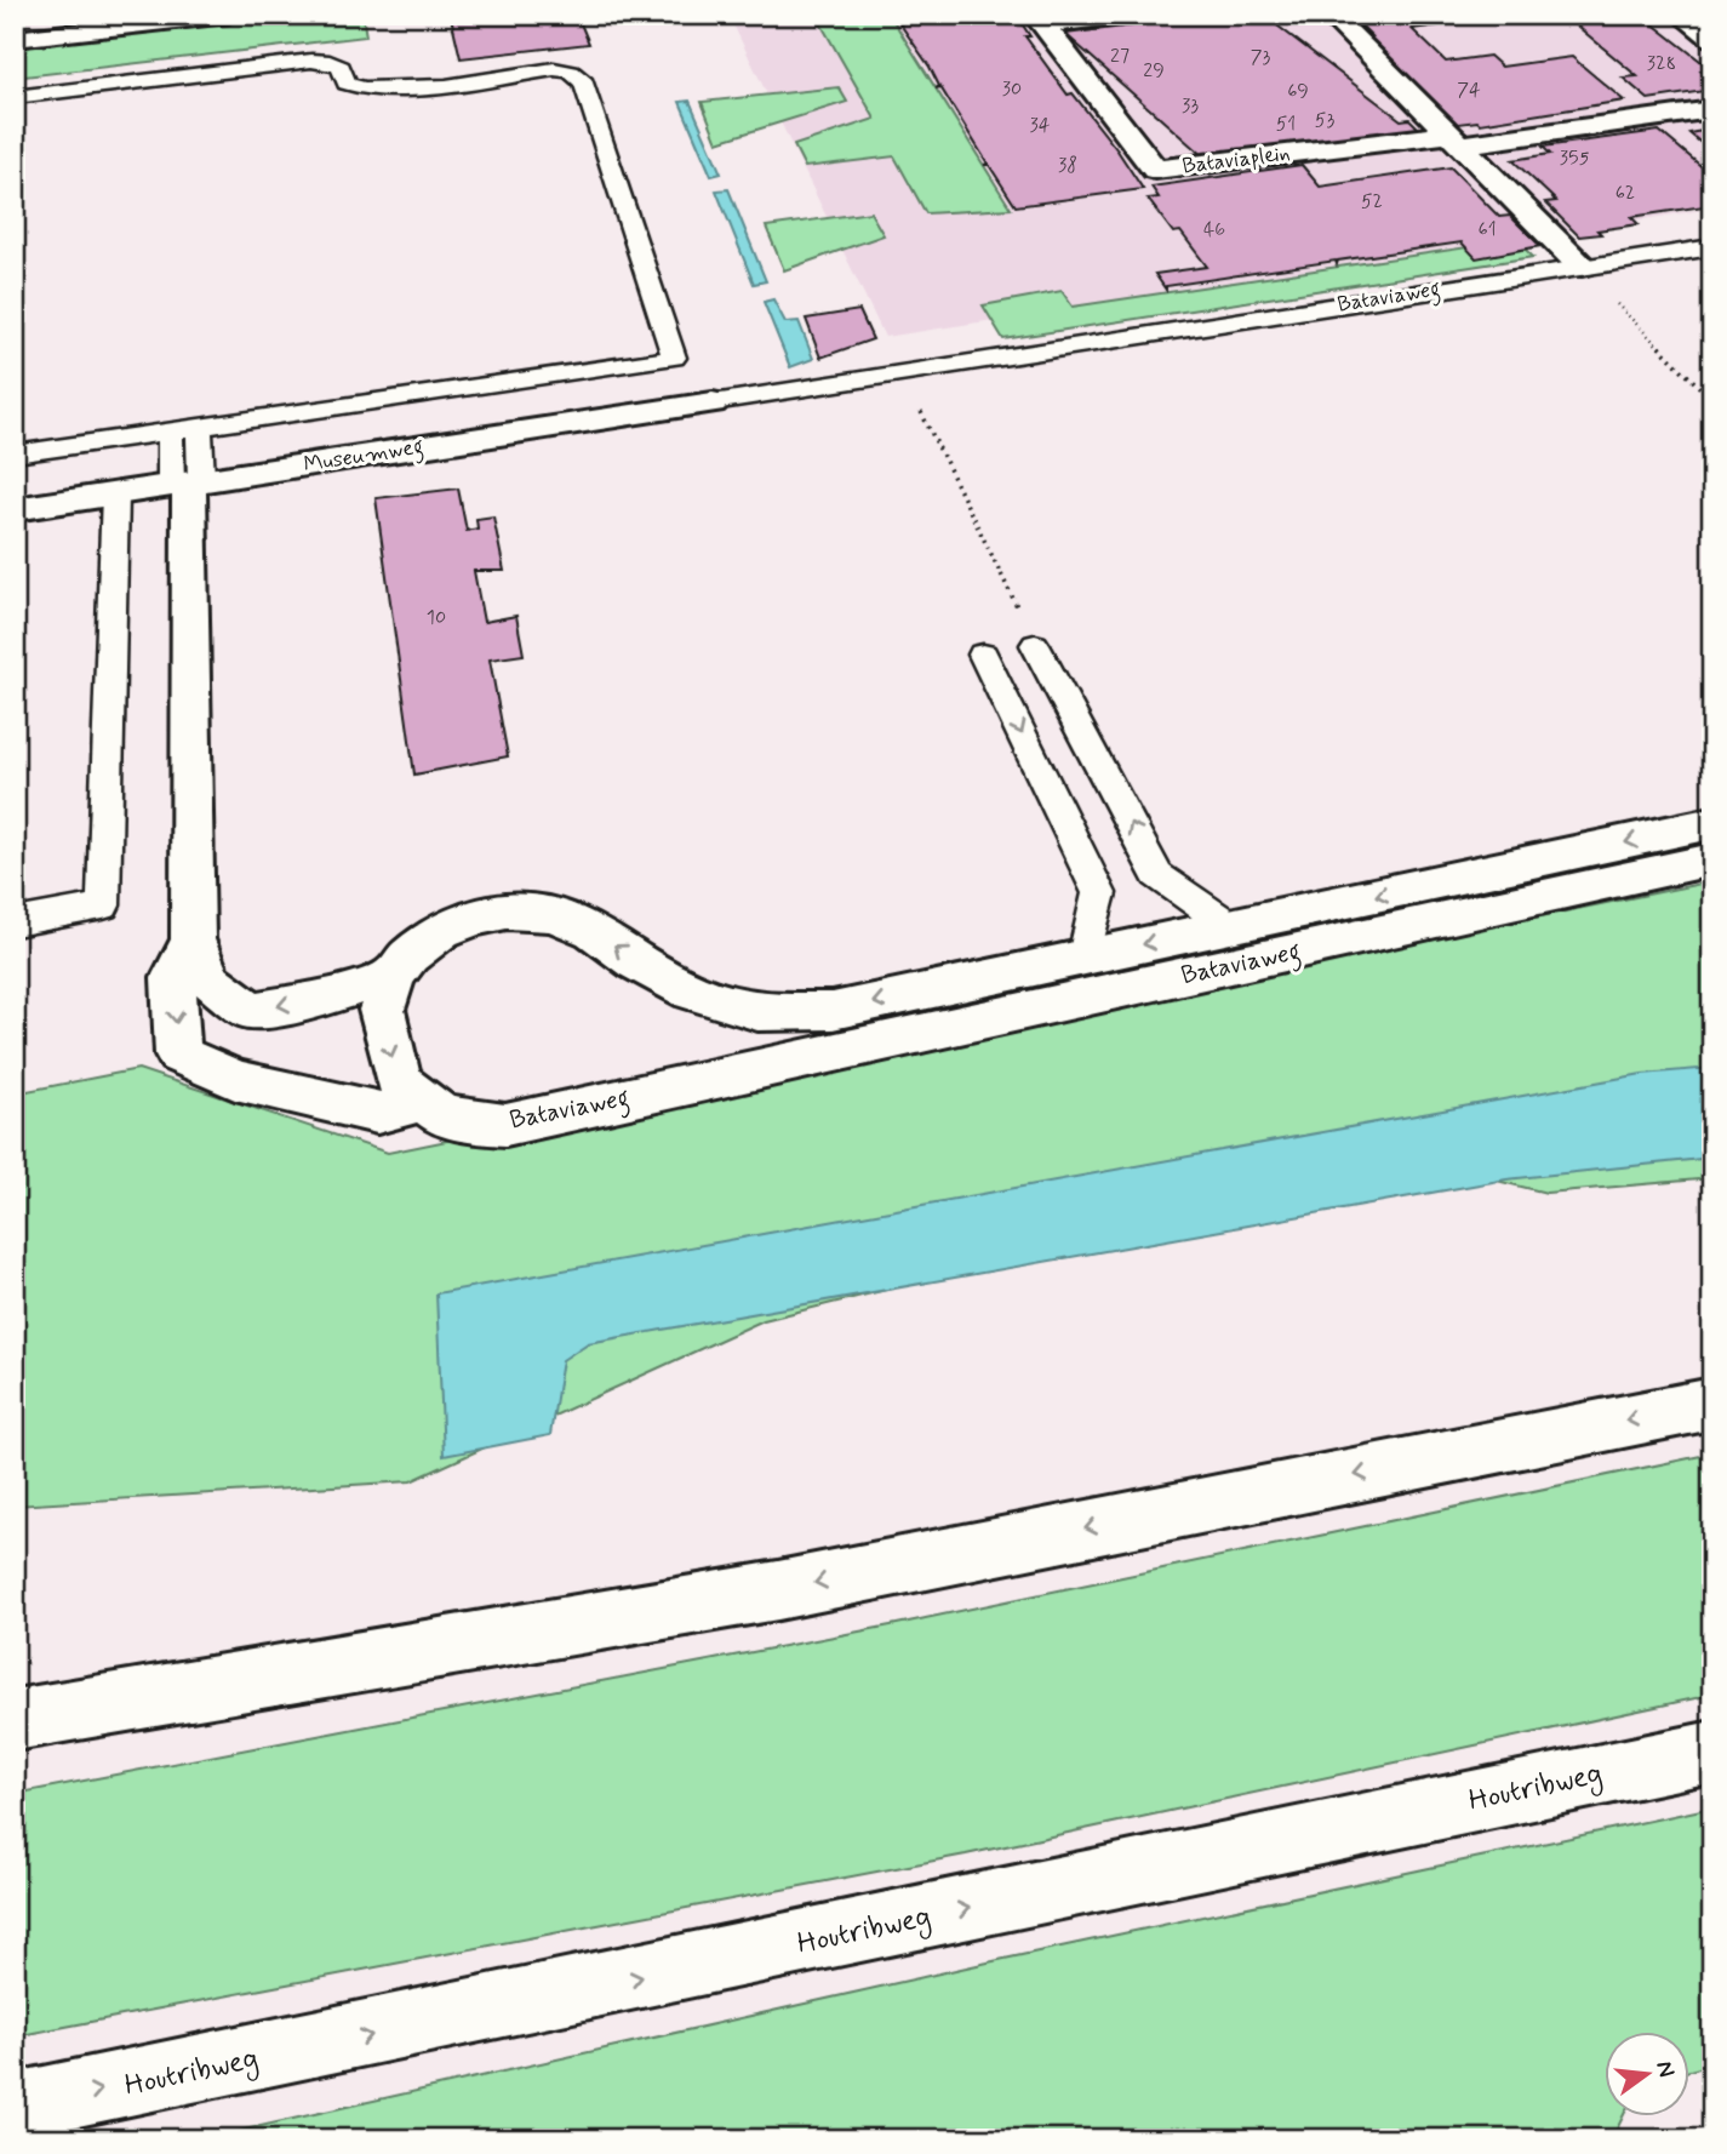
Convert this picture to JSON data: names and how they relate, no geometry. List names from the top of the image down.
{
  "streets": {
    "street": [
      "Bataviaplein",
      "Bataviaweg",
      "Museumweg",
      "Houtribweg"
    ]
  },
  "crossings": [
    ["Bataviaweg", "Museumweg"]
  ],
  "house_numbers": [
    "27",
    "73",
    "328",
    "29",
    "30",
    "74",
    "69",
    "33",
    "53",
    "51",
    "34",
    "355",
    "38",
    "62",
    "52",
    "46",
    "61",
    "10"
  ],
  "north": "right"
}
